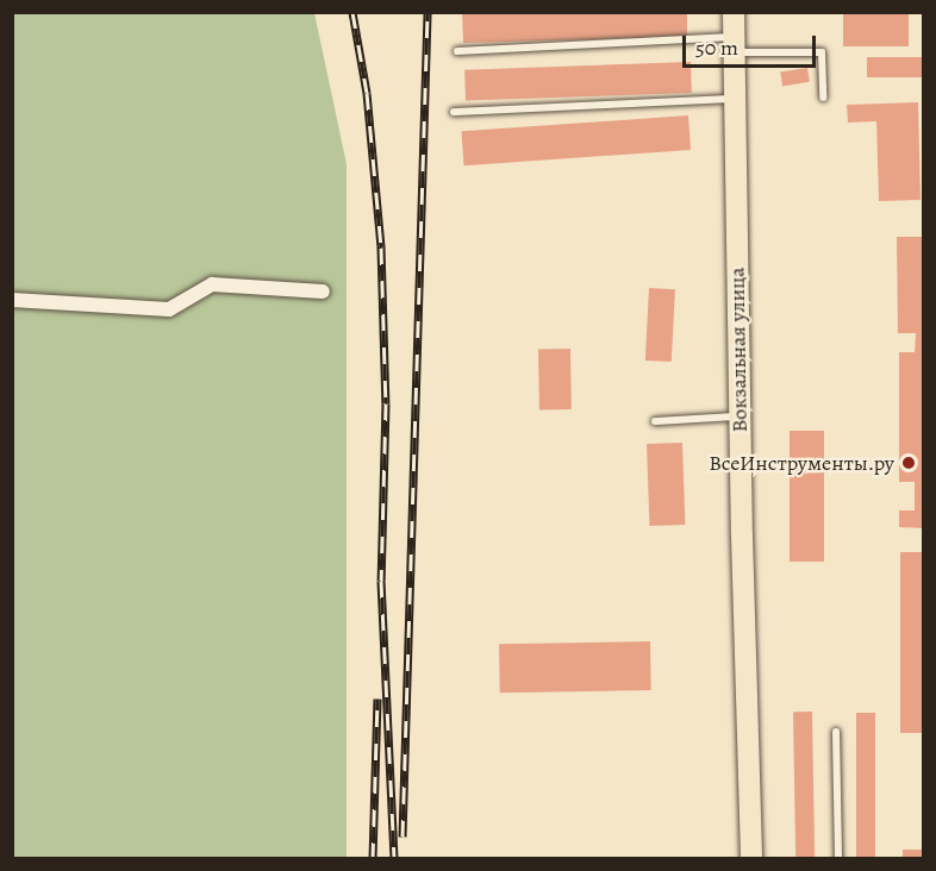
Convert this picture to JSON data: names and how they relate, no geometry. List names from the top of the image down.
{
  "streets": {
    "main road": ["Вокзальная улица"]
  },
  "places": ["ВсеИнструменты.ру"],
  "scale_bar": "50 m"
}
